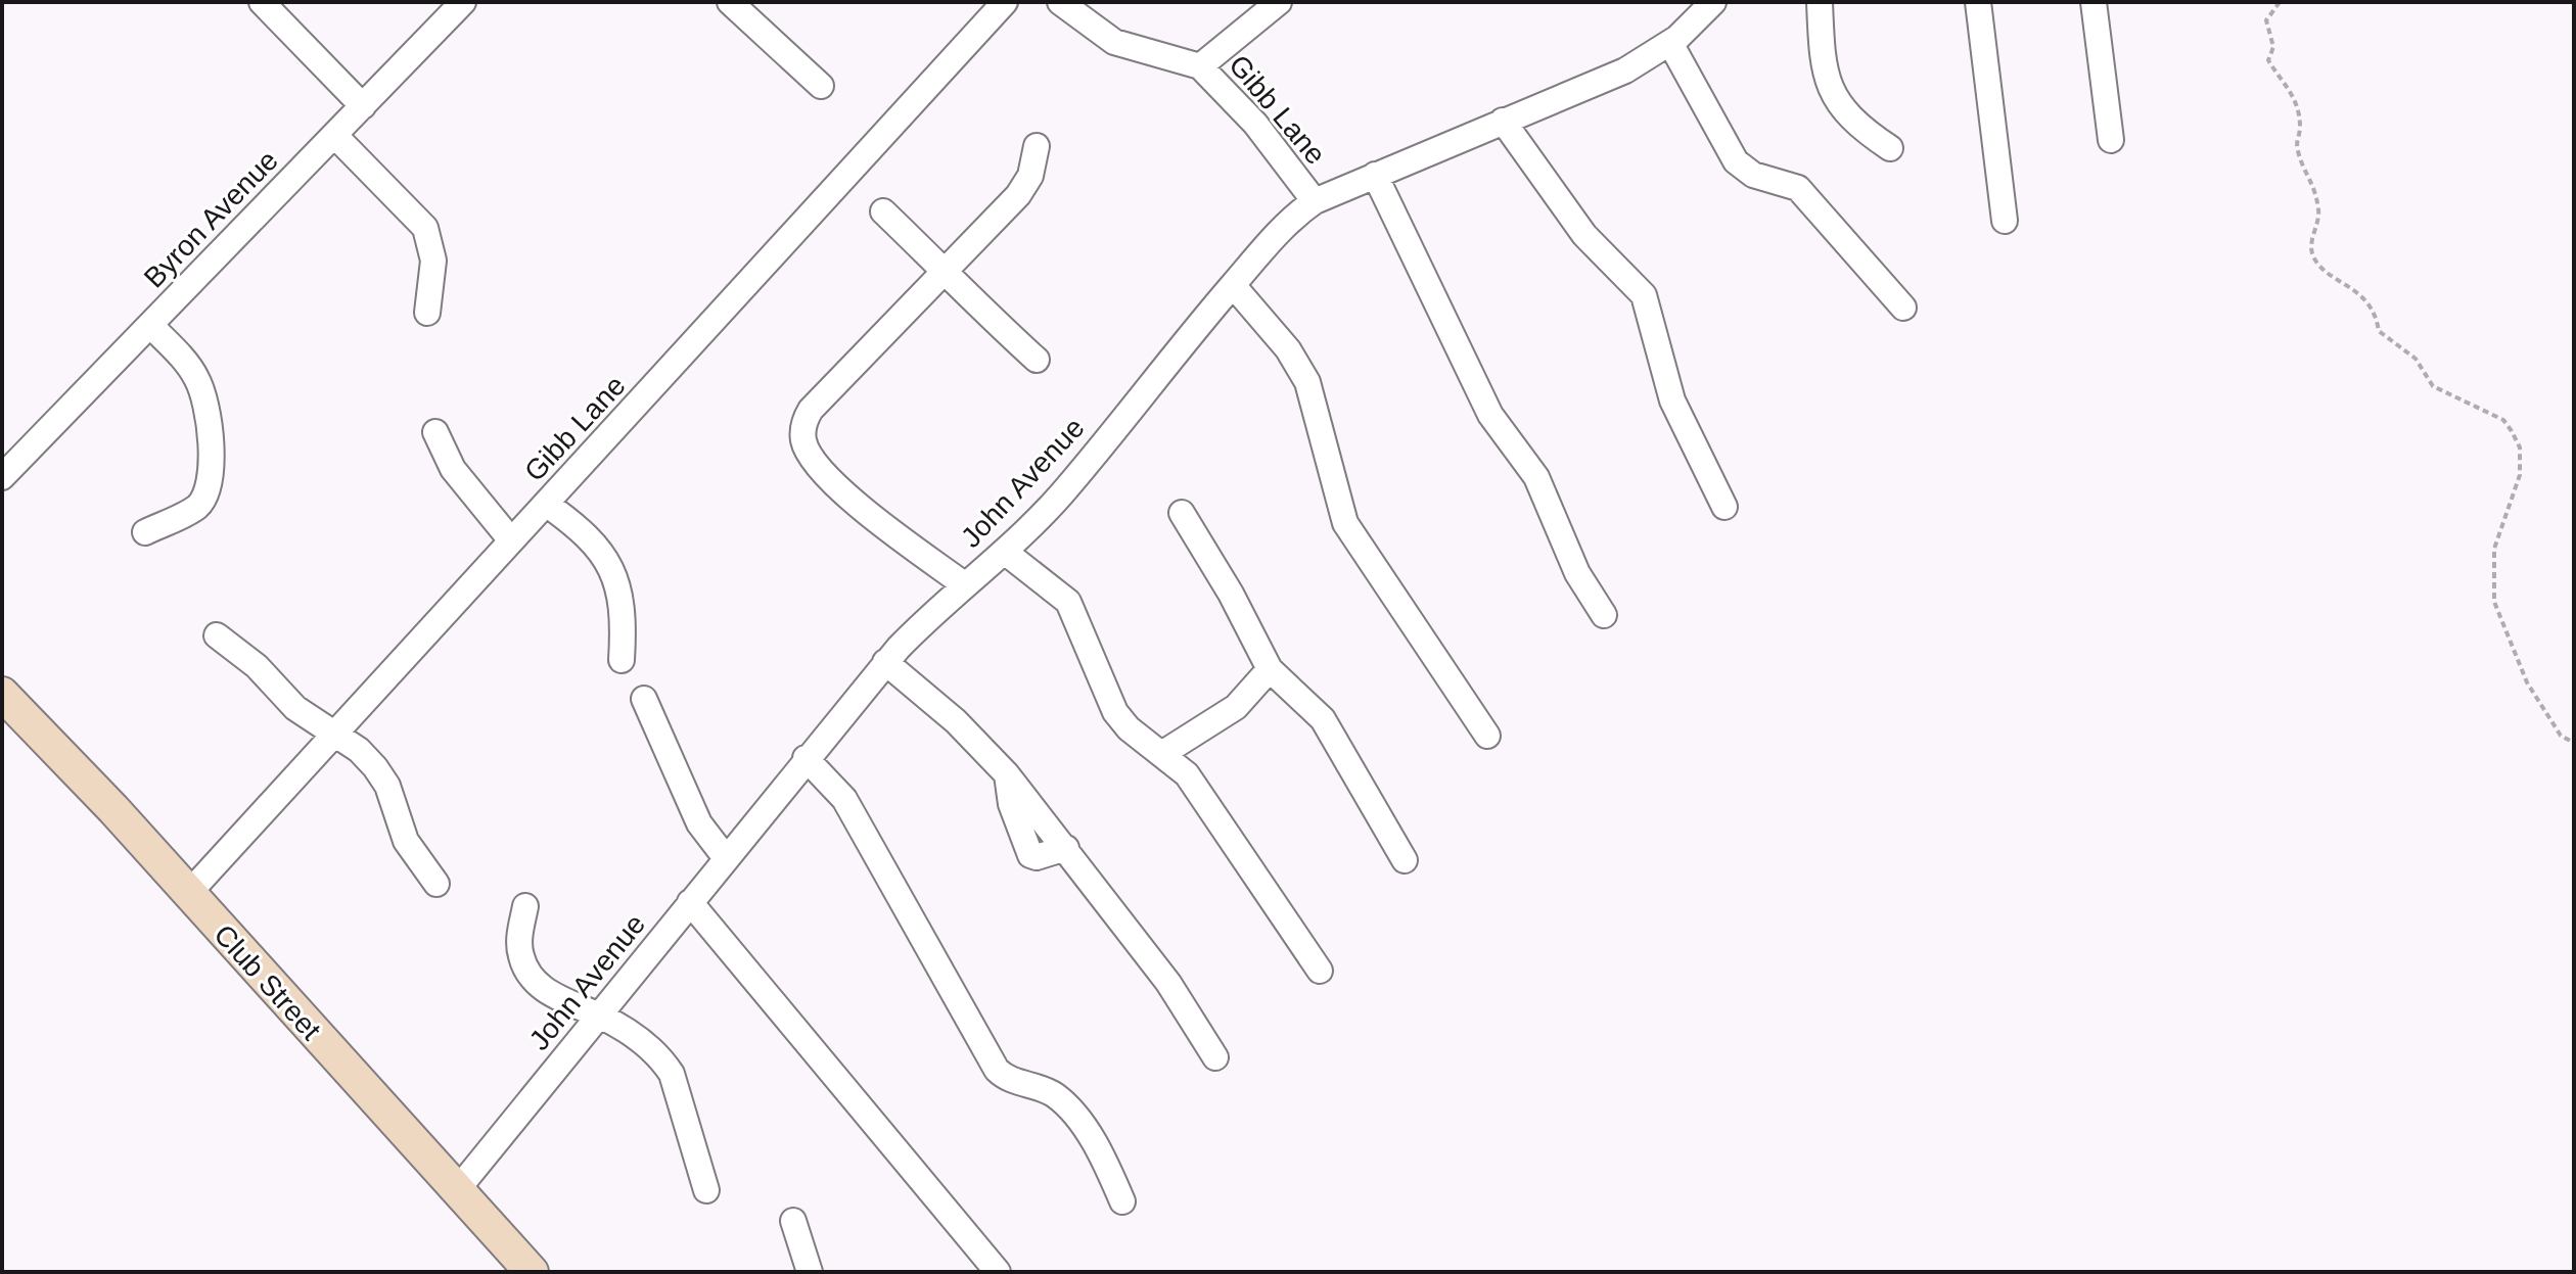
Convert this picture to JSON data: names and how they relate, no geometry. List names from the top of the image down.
{
  "streets": {
    "main road": ["Club Street"],
    "street": ["Gibb Lane", "Byron Avenue", "John Avenue"]
  },
  "crossings": [
    ["Gibb Lane", "John Avenue"],
    ["Gibb Lane", "Club Street"],
    ["John Avenue", "Club Street"]
  ]
}
